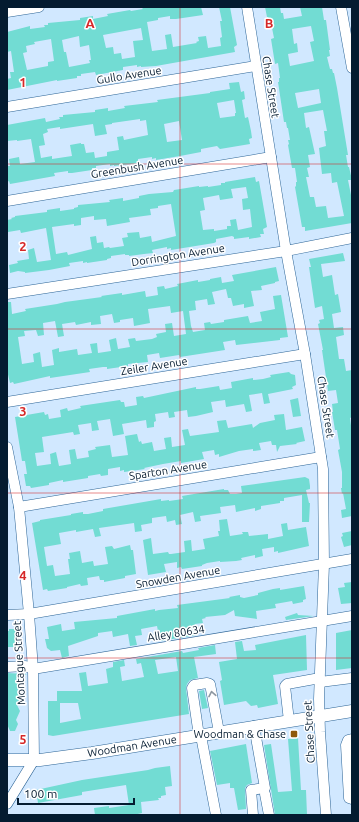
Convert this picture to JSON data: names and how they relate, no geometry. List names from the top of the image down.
{
  "streets": {
    "main road": ["Woodman Avenue"],
    "street": [
      "Gullo Avenue",
      "Chase Street",
      "Greenbush Avenue",
      "Dorrington Avenue",
      "Zeiler Avenue",
      "Sparton Avenue",
      "Snowden Avenue",
      "Alley 80634",
      "Montague Street"
    ]
  },
  "crossings": [
    ["Gullo Avenue", "Chase Street"],
    ["Chase Street", "Greenbush Avenue"],
    ["Chase Street", "Dorrington Avenue"],
    ["Chase Street", "Zeiler Avenue"],
    ["Chase Street", "Sparton Avenue"],
    ["Chase Street", "Snowden Avenue"],
    ["Chase Street", "Alley 80634"],
    ["Chase Street", "Woodman Avenue"],
    ["Sparton Avenue", "Montague Street"],
    ["Snowden Avenue", "Montague Street"],
    ["Alley 80634", "Montague Street"],
    ["Montague Street", "Woodman Avenue"]
  ],
  "places": {
    "transit": ["Woodman & Chase"]
  },
  "scale_bar": "100 m",
  "grid": {
    "columns": ["A", "B"],
    "rows": [
      "1",
      "2",
      "3",
      "4",
      "5"
    ]
  }
}
